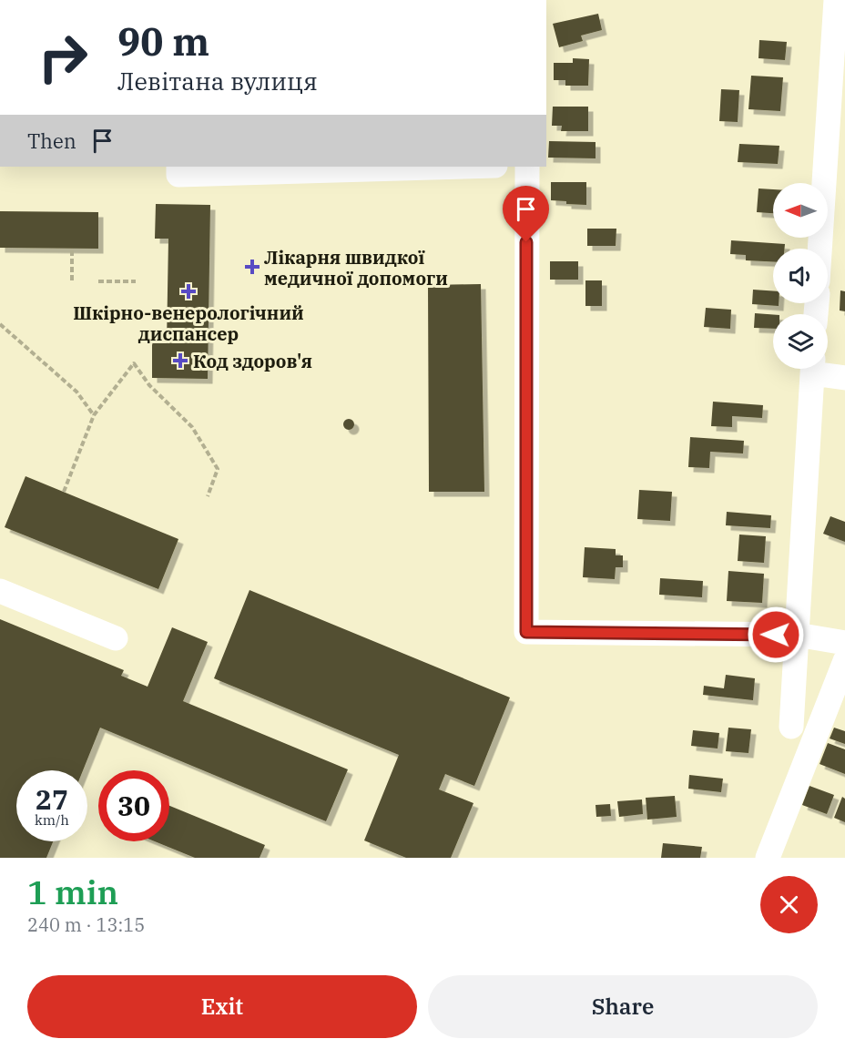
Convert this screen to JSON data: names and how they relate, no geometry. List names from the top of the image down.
{
  "places": {
    "health": ["Лікарня швидкої медичної допомоги", "Шкірно-венерологічний диспансер", "Код здоров'я"]
  },
  "north": "left",
  "page": {
    "turn": ["90 m", "Левітана вулиця"],
    "then": "Then",
    "speed": "27 km/h",
    "limit": "30",
    "heading": ["1 min", "240 m · 13:15"],
    "buttons": ["Exit", "Share"]
  }
}
